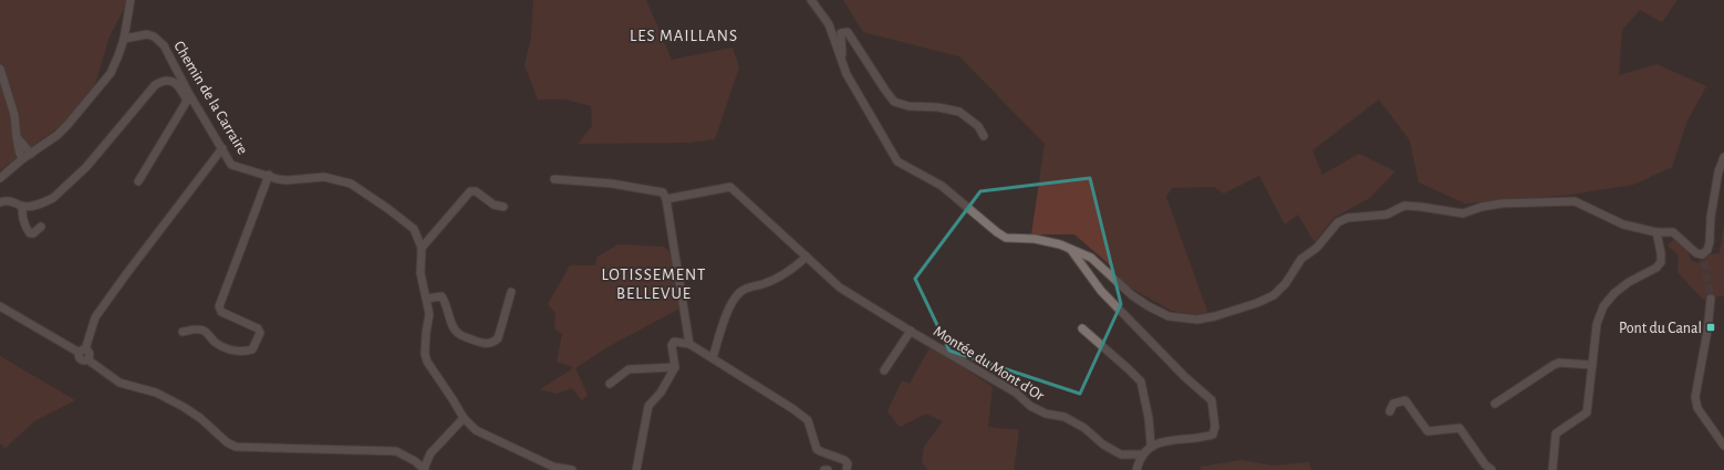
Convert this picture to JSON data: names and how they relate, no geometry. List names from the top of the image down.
{
  "streets": {
    "street": ["Chemin de la Carraire", "Montée du Mont d'Or"]
  },
  "districts": ["LES MAILLANS", "LOTISSEMENT BELLEVUE"],
  "places": {
    "transit": ["Pont du Canal"]
  }
}
